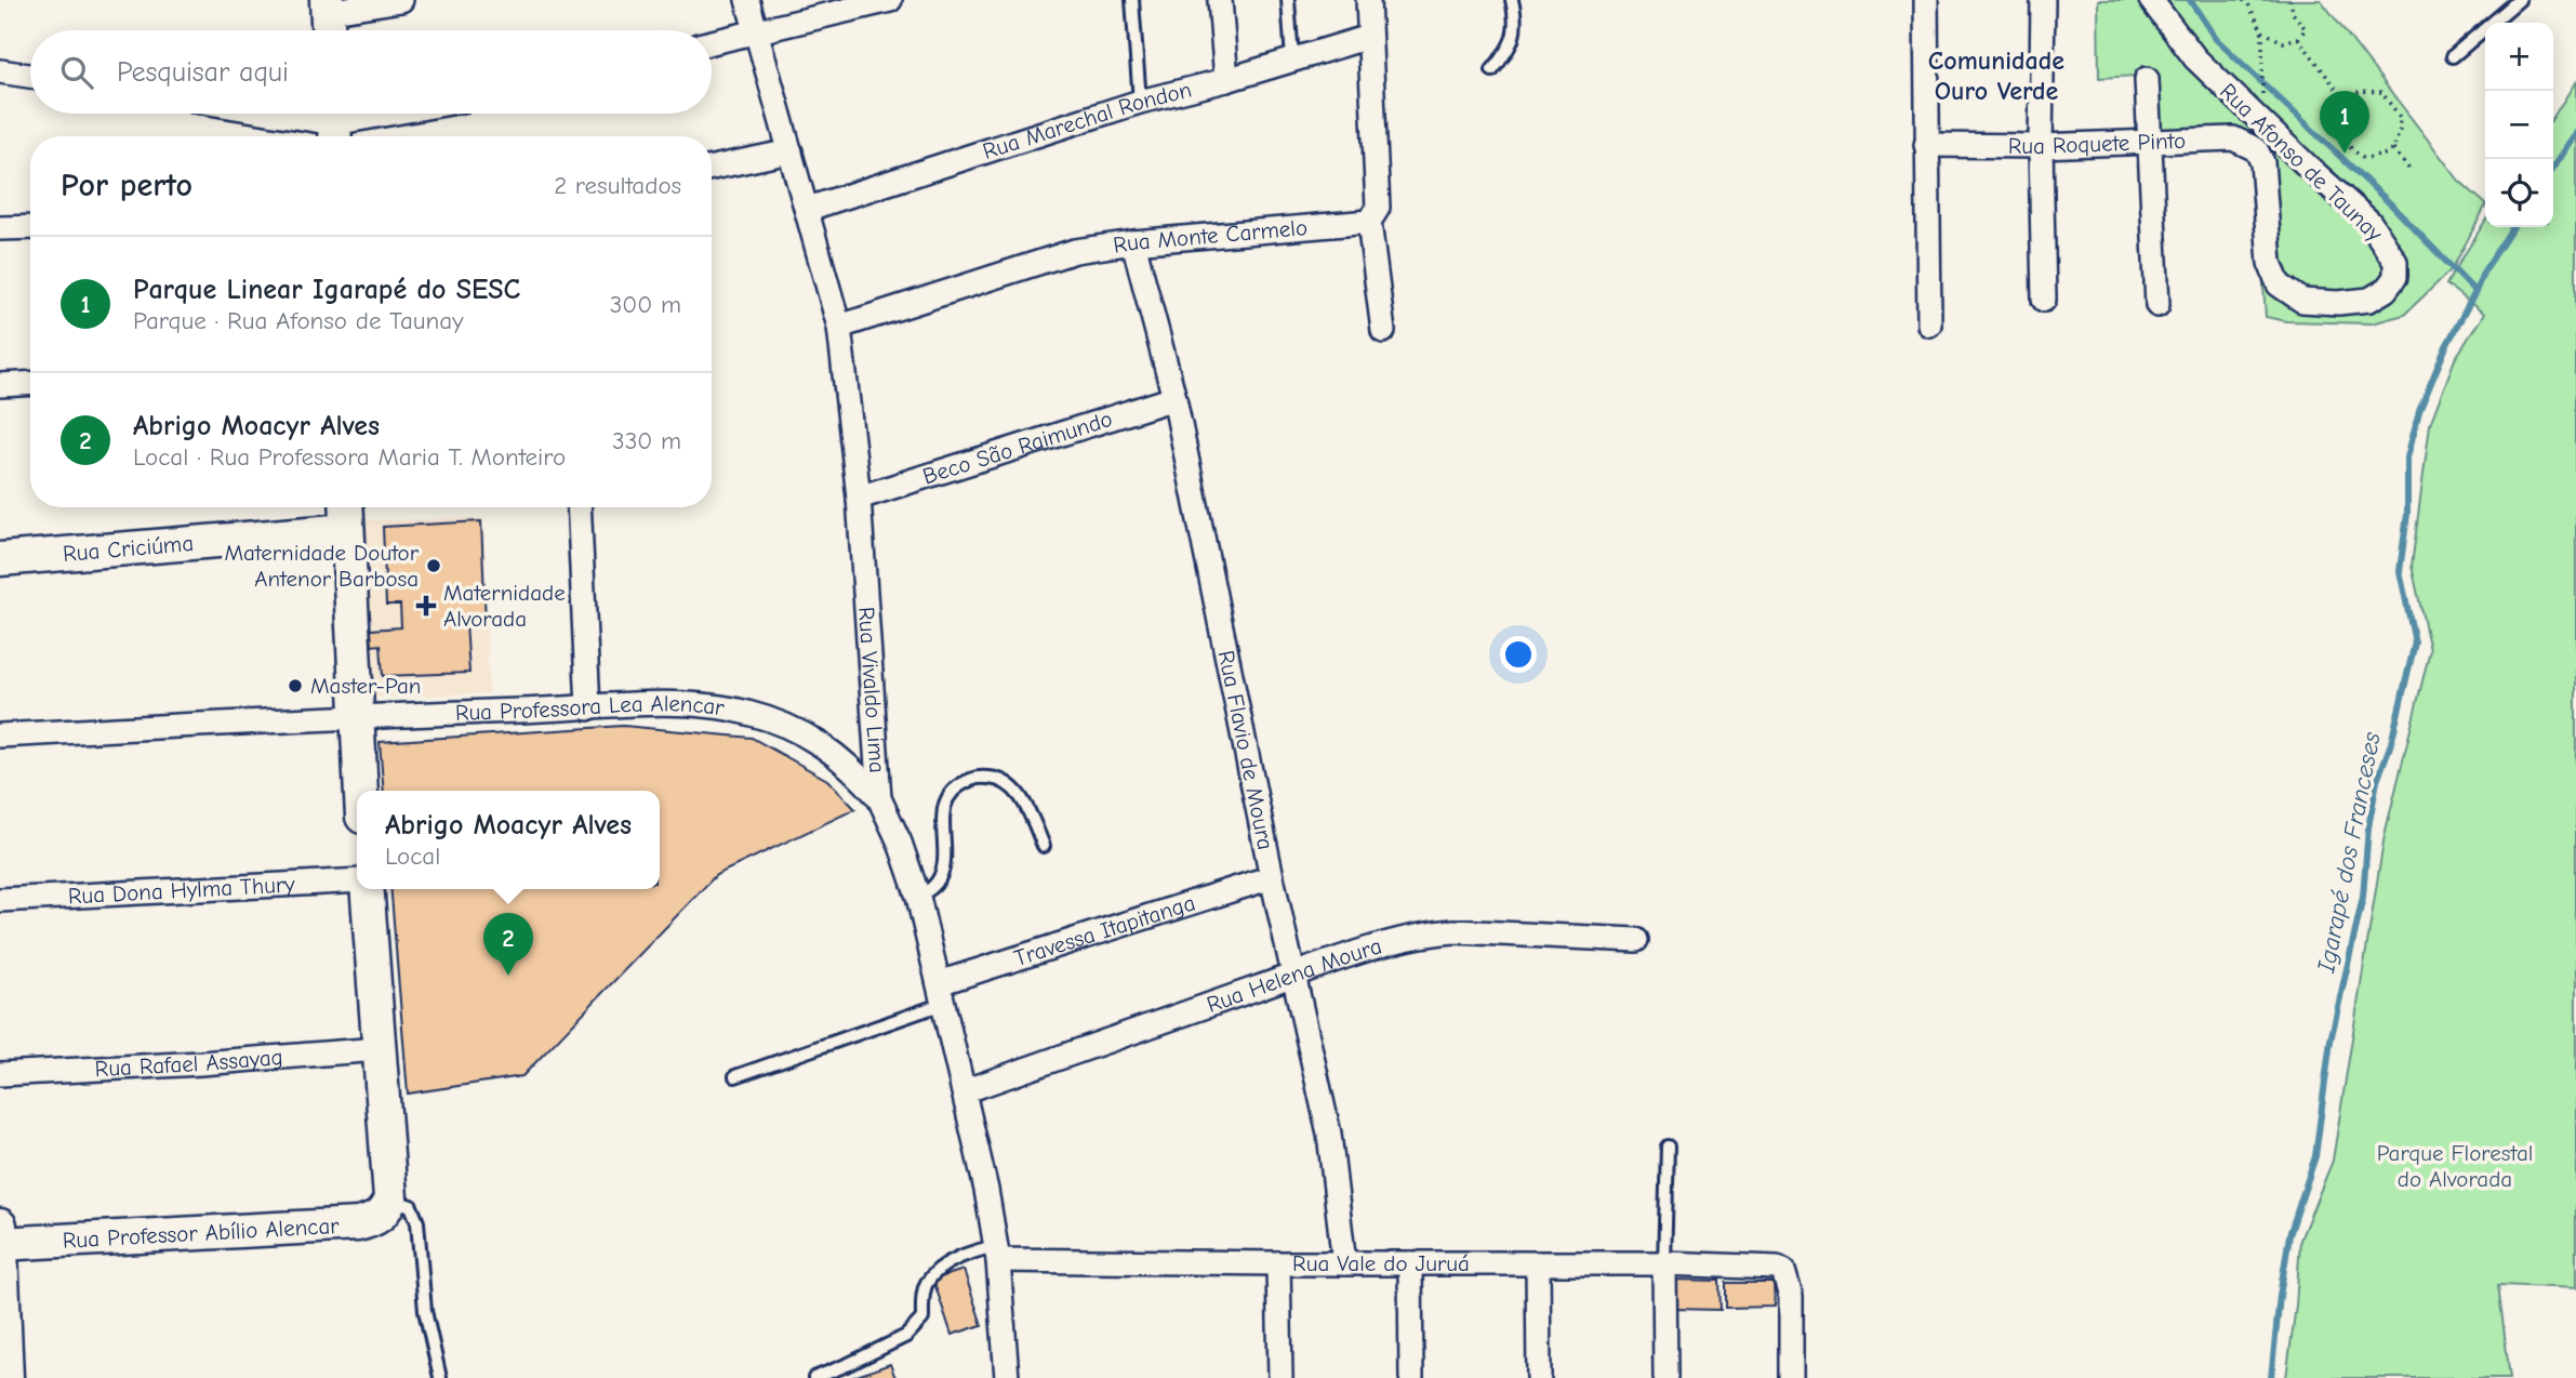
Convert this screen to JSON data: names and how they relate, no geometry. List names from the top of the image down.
{
  "streets": {
    "street": [
      "Rua Marechal Rondon",
      "Rua Roquete Pinto",
      "Rua Afonso de Taunay",
      "Rua Monte Carmelo",
      "Beco São Raimundo",
      "Rua Criciúma",
      "Rua Vivaldo Lima",
      "Rua Professora Lea Alencar",
      "Rua Flavio de Moura",
      "Rua Dona Hylma Thury",
      "Travessa Itapitanga",
      "Rua Helena Moura",
      "Rua Rafael Assayag",
      "Rua Professor Abílio Alencar",
      "Rua Vale do Juruá"
    ]
  },
  "crossings": [
    ["Rua Marechal Rondon", "Rua Vivaldo Lima"],
    ["Rua Roquete Pinto", "Rua Afonso de Taunay"],
    ["Rua Monte Carmelo", "Rua Vivaldo Lima"],
    ["Rua Monte Carmelo", "Rua Flavio de Moura"],
    ["Beco São Raimundo", "Rua Vivaldo Lima"],
    ["Beco São Raimundo", "Rua Flavio de Moura"],
    ["Rua Vivaldo Lima", "Rua Professora Lea Alencar"],
    ["Rua Vivaldo Lima", "Travessa Itapitanga"],
    ["Rua Vivaldo Lima", "Rua Helena Moura"],
    ["Rua Vivaldo Lima", "Rua Vale do Juruá"],
    ["Rua Flavio de Moura", "Travessa Itapitanga"],
    ["Rua Flavio de Moura", "Rua Helena Moura"],
    ["Rua Flavio de Moura", "Rua Vale do Juruá"]
  ],
  "districts": ["Comunidade Ouro Verde"],
  "water": ["Igarapé dos Franceses"],
  "parks": ["Parque Florestal do Alvorada"],
  "places": {
    "other": ["Maternidade Doutor Antenor Barbosa", "Master-Pan"],
    "health": ["Maternidade Alvorada"]
  },
  "page": {
    "map_buttons": ["+", "−"],
    "search": "Pesquisar aqui",
    "pins": ["1", "2"],
    "heading": ["Por perto", "2 resultados"],
    "list": [
      {
        "mark": "1",
        "name": "Parque Linear Igarapé do SESC",
        "note": "Parque · Rua Afonso de Taunay",
        "value": "300 m"
      },
      {
        "mark": "2",
        "name": "Abrigo Moacyr Alves",
        "note": "Local · Rua Professora Maria T. Monteiro",
        "value": "330 m"
      }
    ],
    "popup": ["Abrigo Moacyr Alves", "Local"]
  }
}
